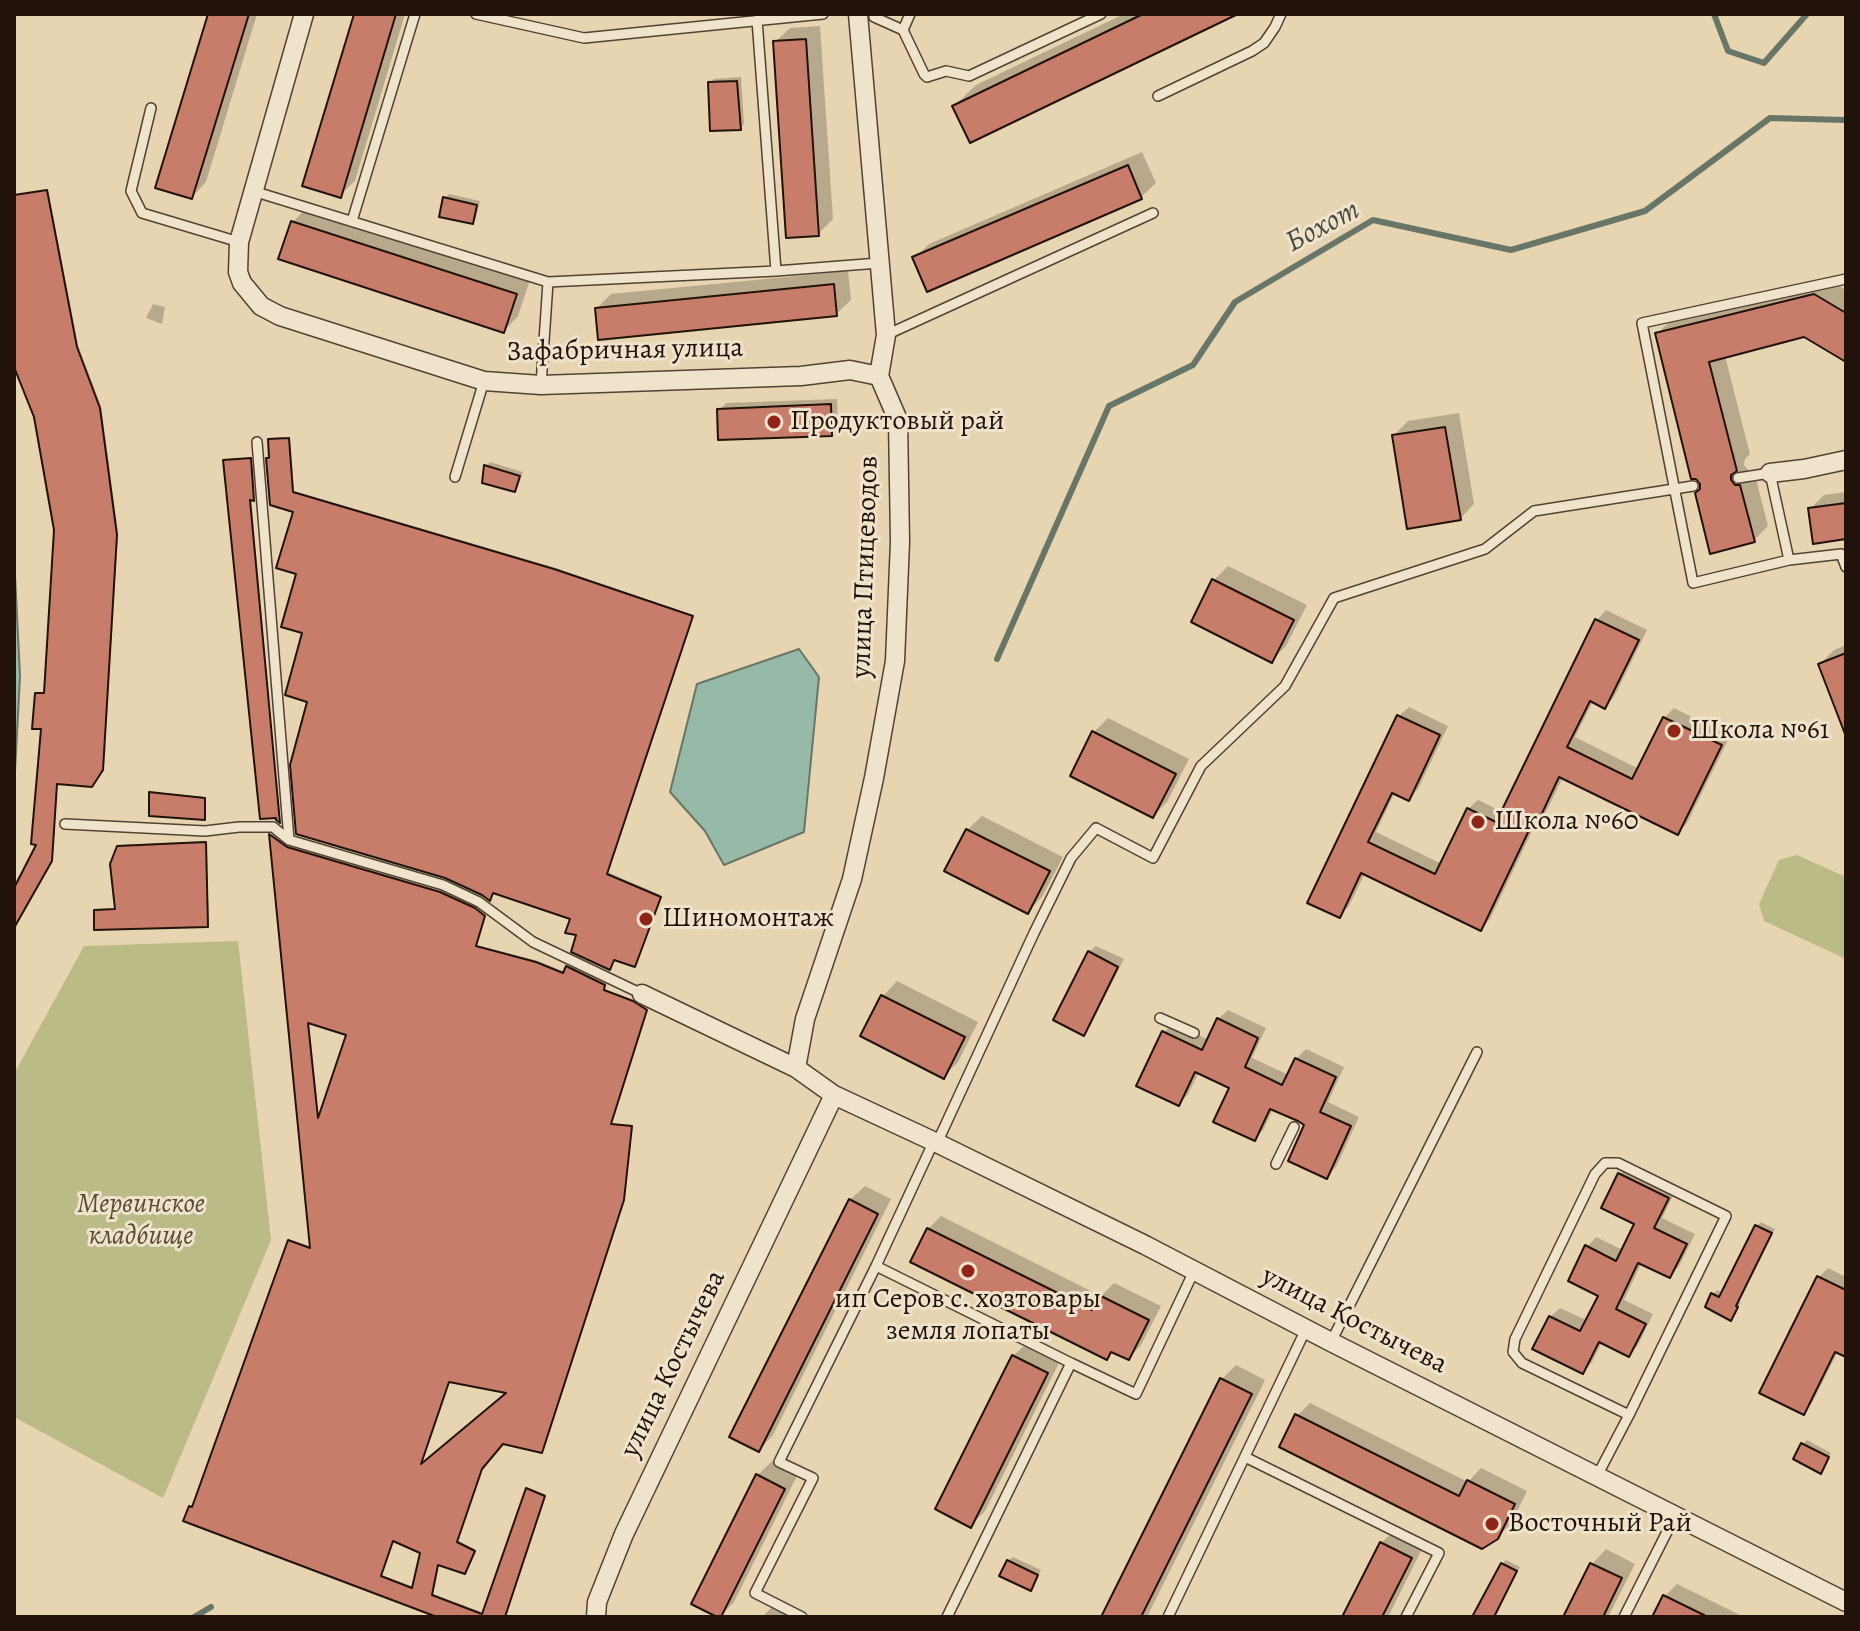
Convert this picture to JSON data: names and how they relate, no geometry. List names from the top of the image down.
{
  "streets": {
    "street": ["Зафабричная улица", "улица Птицеводов", "улица Костычева"]
  },
  "crossings": [
    ["Зафабричная улица", "улица Птицеводов"],
    ["улица Птицеводов", "улица Костычева"]
  ],
  "water": ["Бохот"],
  "parks": ["Мервинское кладбище"],
  "places": [
    "Продуктовый рай",
    "Школа №61",
    "Школа №60",
    "Шиномонтаж",
    "ип Серов с. хозтовары земля лопаты",
    "Восточный Рай"
  ]
}
